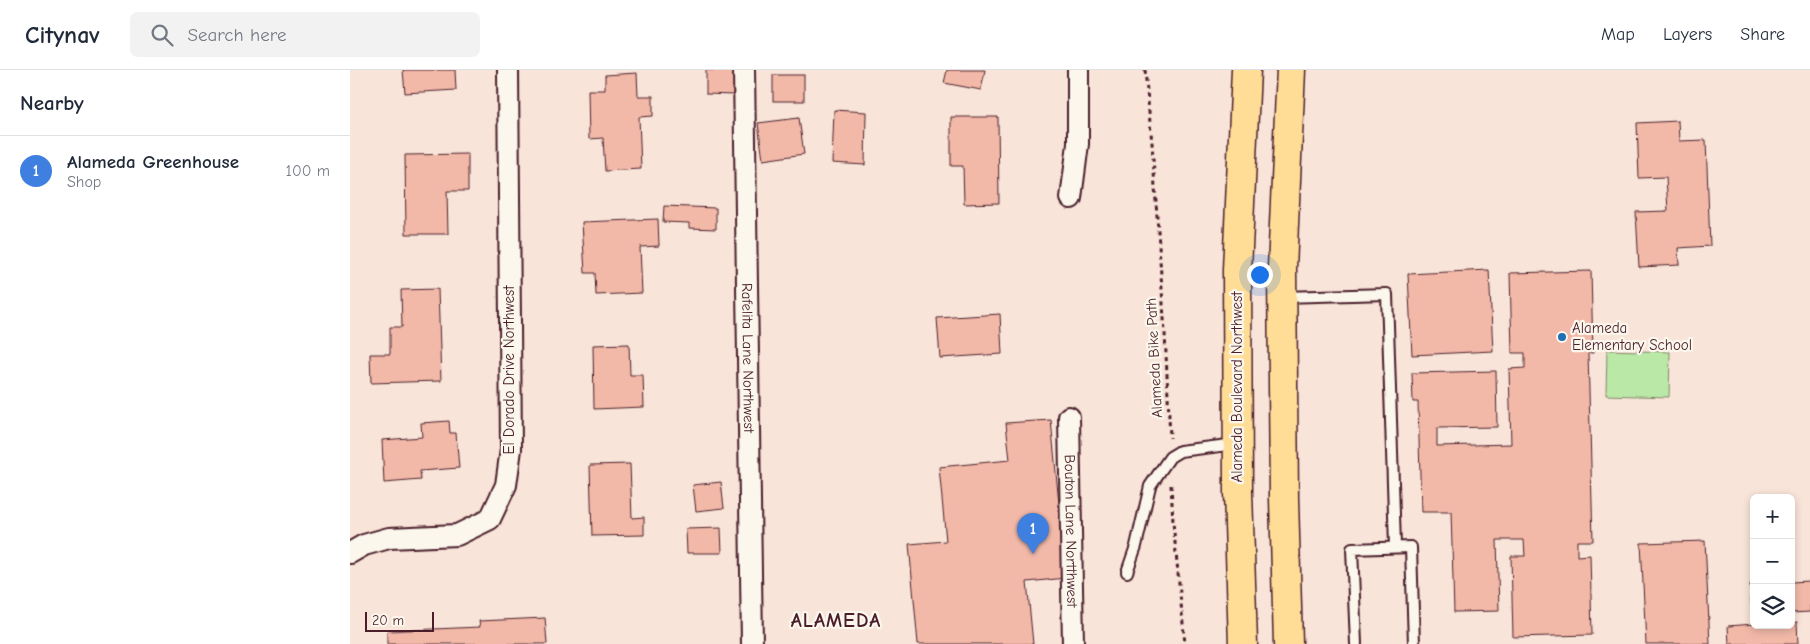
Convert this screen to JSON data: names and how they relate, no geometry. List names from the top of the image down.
{
  "streets": {
    "main road": ["Alameda Boulevard Northwest"],
    "street": ["Rafelita Lane Northwest", "El Dorado Drive Northwest", "Bouton Lane Nortthwest"],
    "path": ["Alameda Bike Path"]
  },
  "districts": ["ALAMEDA"],
  "places": ["Alameda Elementary School"],
  "scale_bar": "20 m",
  "page": {
    "header": "Citynav",
    "search": "Search here",
    "nav": ["Map", "Layers", "Share"],
    "heading": "Nearby",
    "list": [
      {
        "mark": "1",
        "name": "Alameda Greenhouse",
        "note": "Shop",
        "value": "100 m"
      }
    ],
    "map_buttons": ["+", "−"],
    "pins": "1",
    "scale": "20 m"
  }
}
